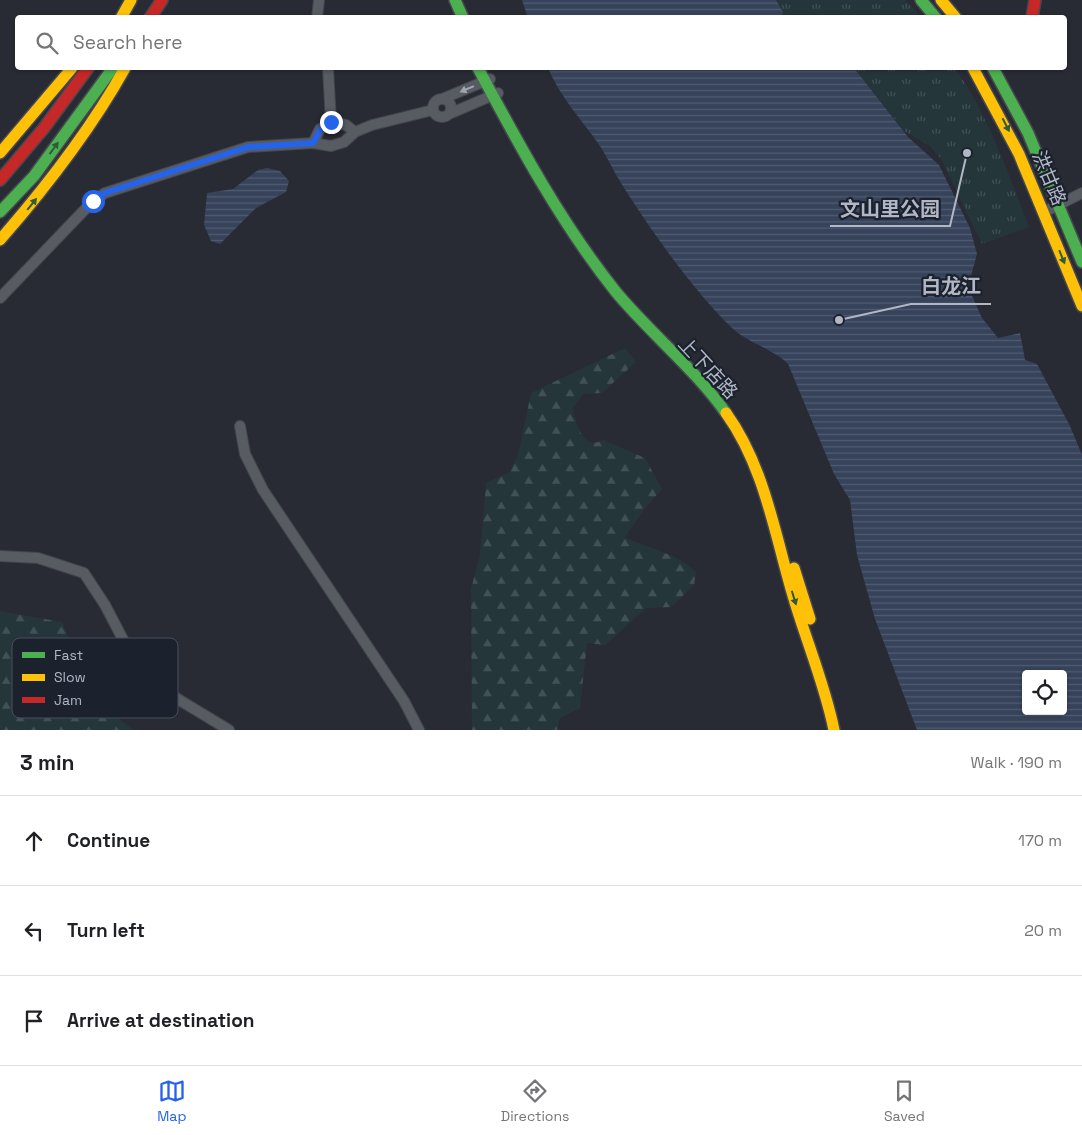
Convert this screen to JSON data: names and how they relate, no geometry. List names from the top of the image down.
{
  "streets": {
    "main road": ["洪甘路", "上下店路"]
  },
  "places": ["文山里公园", "白龙江"],
  "legend": ["Fast", "Slow", "Jam"],
  "page": {
    "search": "Search here",
    "heading": ["3 min", "Walk · 190 m"],
    "list": [
      ["Continue", "170 m"],
      ["Turn left", "20 m"],
      "Arrive at destination"
    ],
    "nav": ["Map", "Directions", "Saved"]
  }
}
